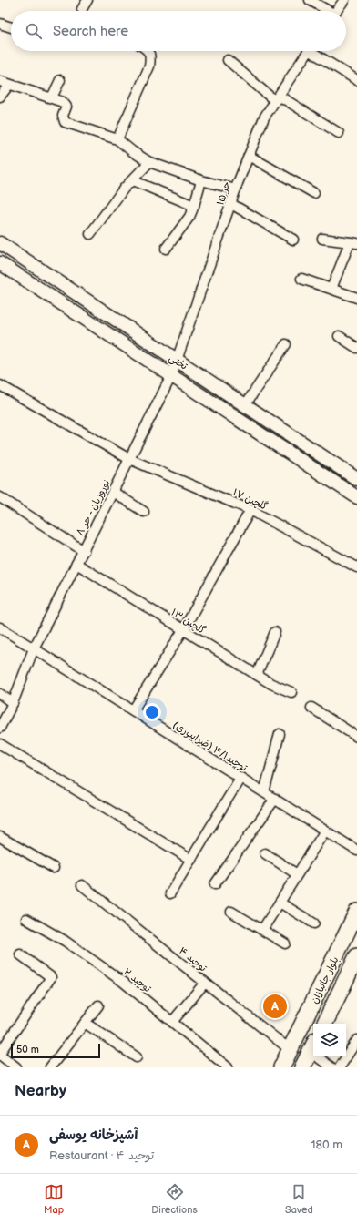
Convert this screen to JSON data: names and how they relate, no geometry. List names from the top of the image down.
{
  "streets": {
    "highway": ["بلوار جانبازان"],
    "main road": ["تختی"],
    "street": [
      "حر ۱۵",
      "گلچین ۱۷",
      "نوروزیان - حر ۸",
      "گلچین ۱۳",
      "توحید۴/۱ (ضرابپوری)",
      "توحید ۴",
      "توحید ۲"
    ]
  },
  "crossings": [
    ["حر ۱۵", "تختی"],
    ["حر ۱۵", "نوروزیان - حر ۸"],
    ["تختی", "نوروزیان - حر ۸"],
    ["گلچین ۱۷", "نوروزیان - حر ۸"],
    ["نوروزیان - حر ۸", "گلچین ۱۳"],
    ["نوروزیان - حر ۸", "توحید۴/۱ (ضرابپوری)"],
    ["توحید ۴", "بلوار جانبازان"]
  ],
  "scale_bar": "50 m",
  "page": {
    "search": "Search here",
    "pins": "A",
    "scale": "50 m",
    "heading": "Nearby",
    "list": [
      {
        "mark": "A",
        "name": "آشپزخانه یوسفی",
        "note": "Restaurant · توحید ۴",
        "value": "180 m"
      }
    ],
    "nav": ["Map", "Directions", "Saved"]
  }
}
